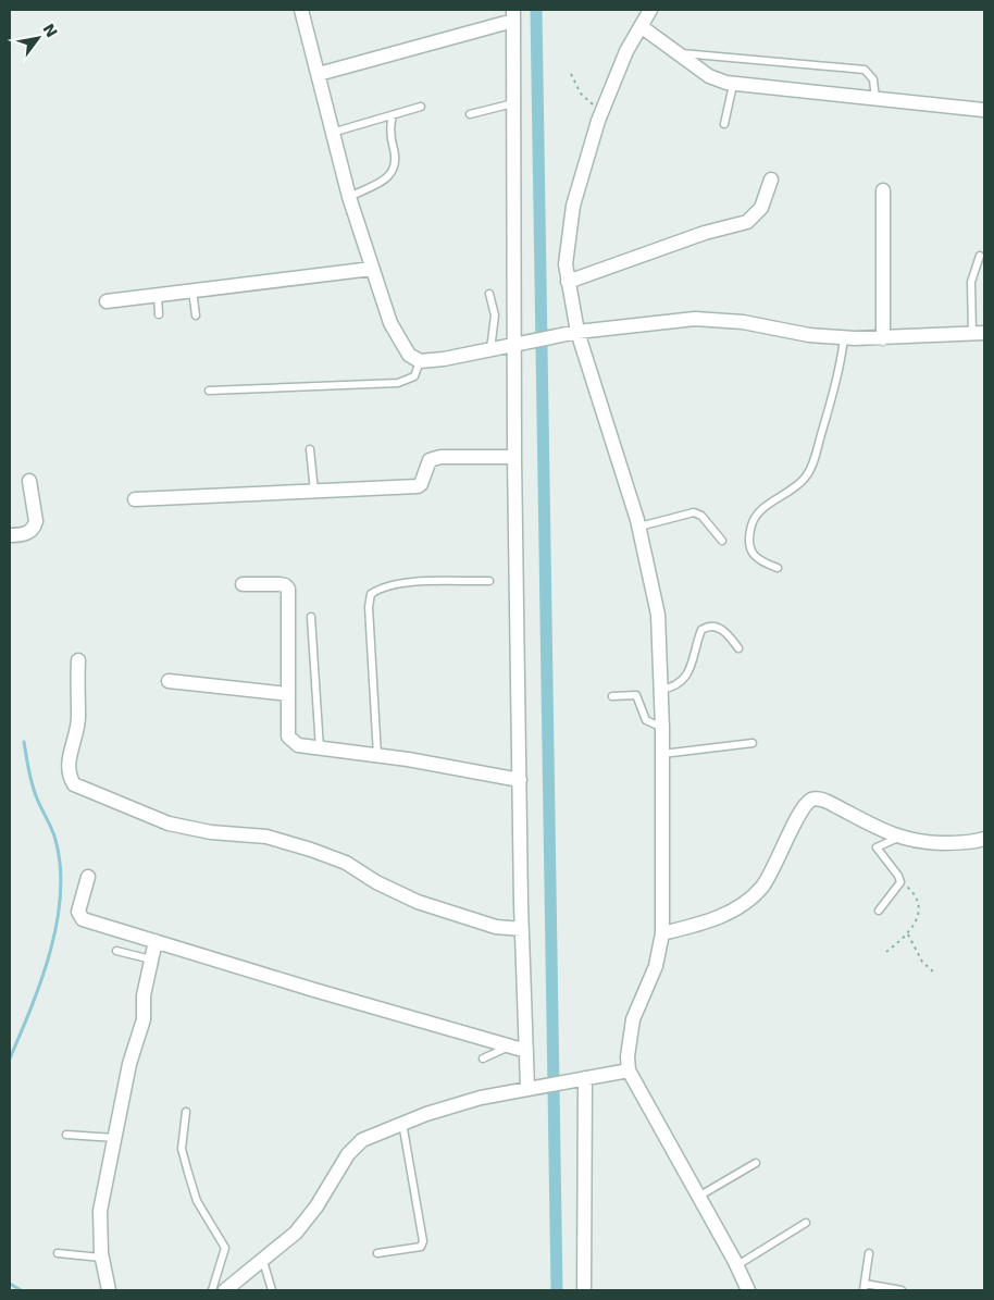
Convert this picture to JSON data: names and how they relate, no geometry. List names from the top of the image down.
{
  "north": "top right"
}
